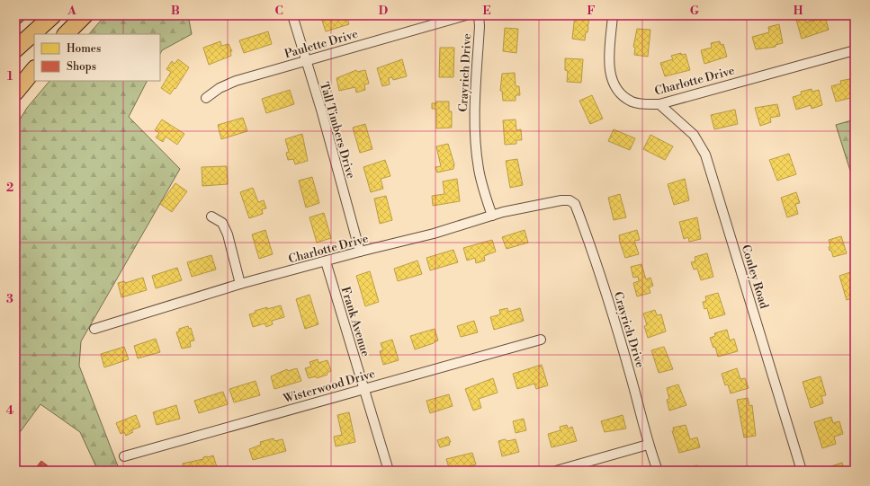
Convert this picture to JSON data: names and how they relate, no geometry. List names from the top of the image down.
{
  "streets": {
    "street": [
      "Paulette Drive",
      "Crayrich Drive",
      "Charlotte Drive",
      "Tall Timbers Drive",
      "Conley Road",
      "Frank Avenue",
      "Wisterwood Drive"
    ]
  },
  "crossings": [
    ["Paulette Drive", "Tall Timbers Drive"],
    ["Crayrich Drive", "Charlotte Drive"],
    ["Charlotte Drive", "Tall Timbers Drive"],
    ["Charlotte Drive", "Conley Road"],
    ["Charlotte Drive", "Frank Avenue"],
    ["Frank Avenue", "Wisterwood Drive"]
  ],
  "legend": ["Homes", "Shops"],
  "grid": {
    "columns": [
      "A",
      "B",
      "C",
      "D",
      "E",
      "F",
      "G",
      "H"
    ],
    "rows": [
      "1",
      "2",
      "3",
      "4"
    ]
  }
}
